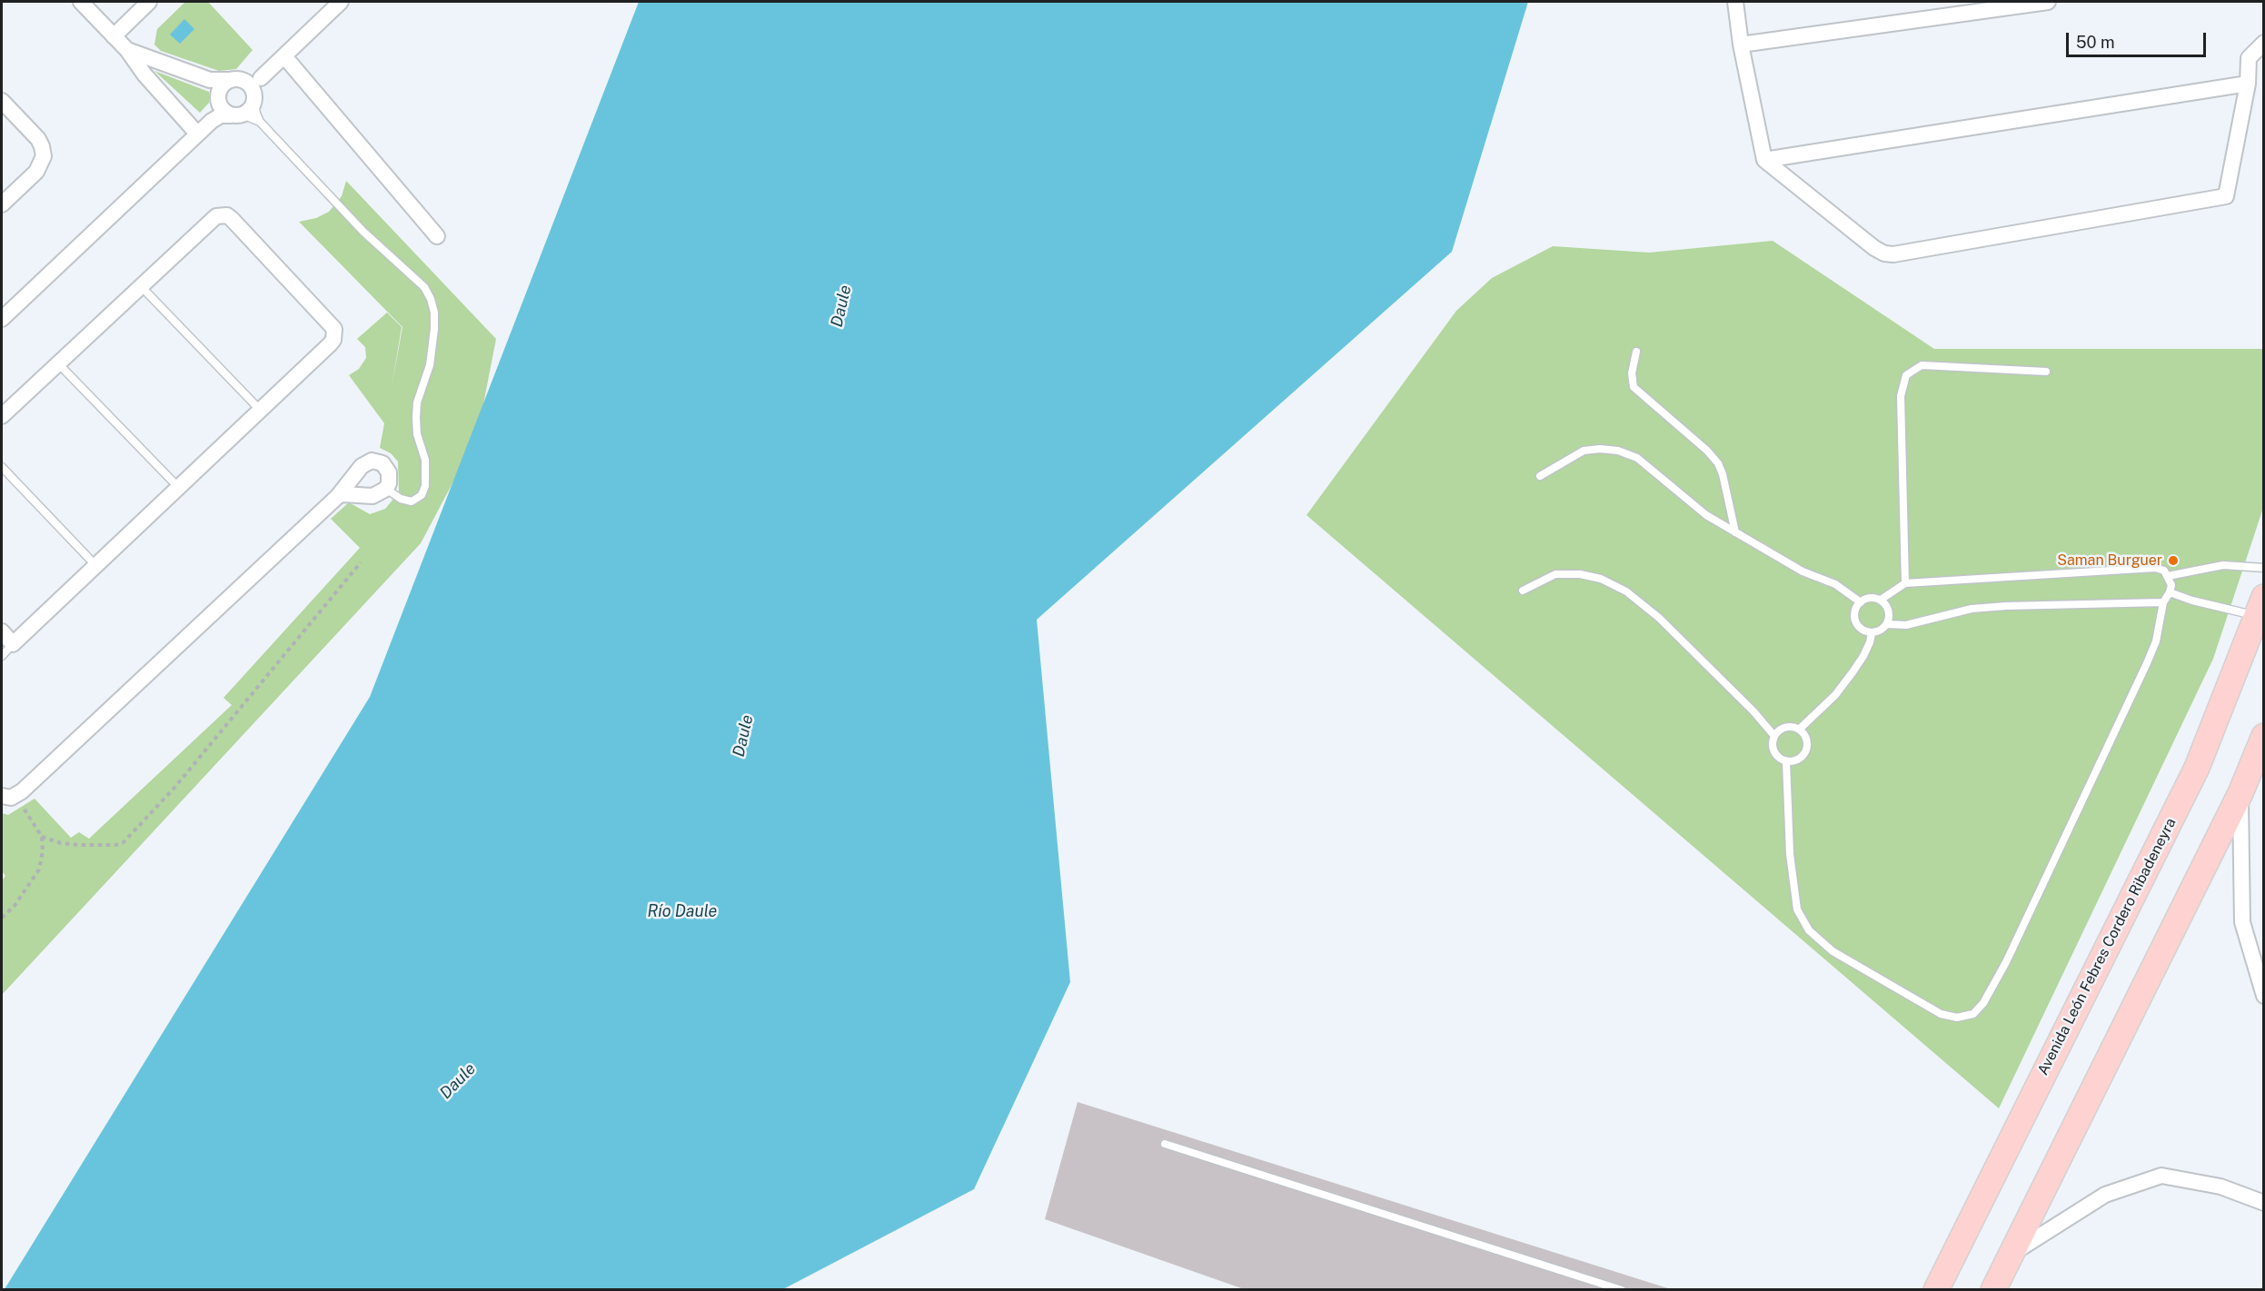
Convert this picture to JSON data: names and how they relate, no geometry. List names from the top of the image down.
{
  "streets": {
    "highway": ["Avenida León Febres Cordero Ribadeneyra"]
  },
  "water": ["Daule", "Río Daule"],
  "places": ["Saman Burguer"],
  "scale_bar": "50 m"
}
